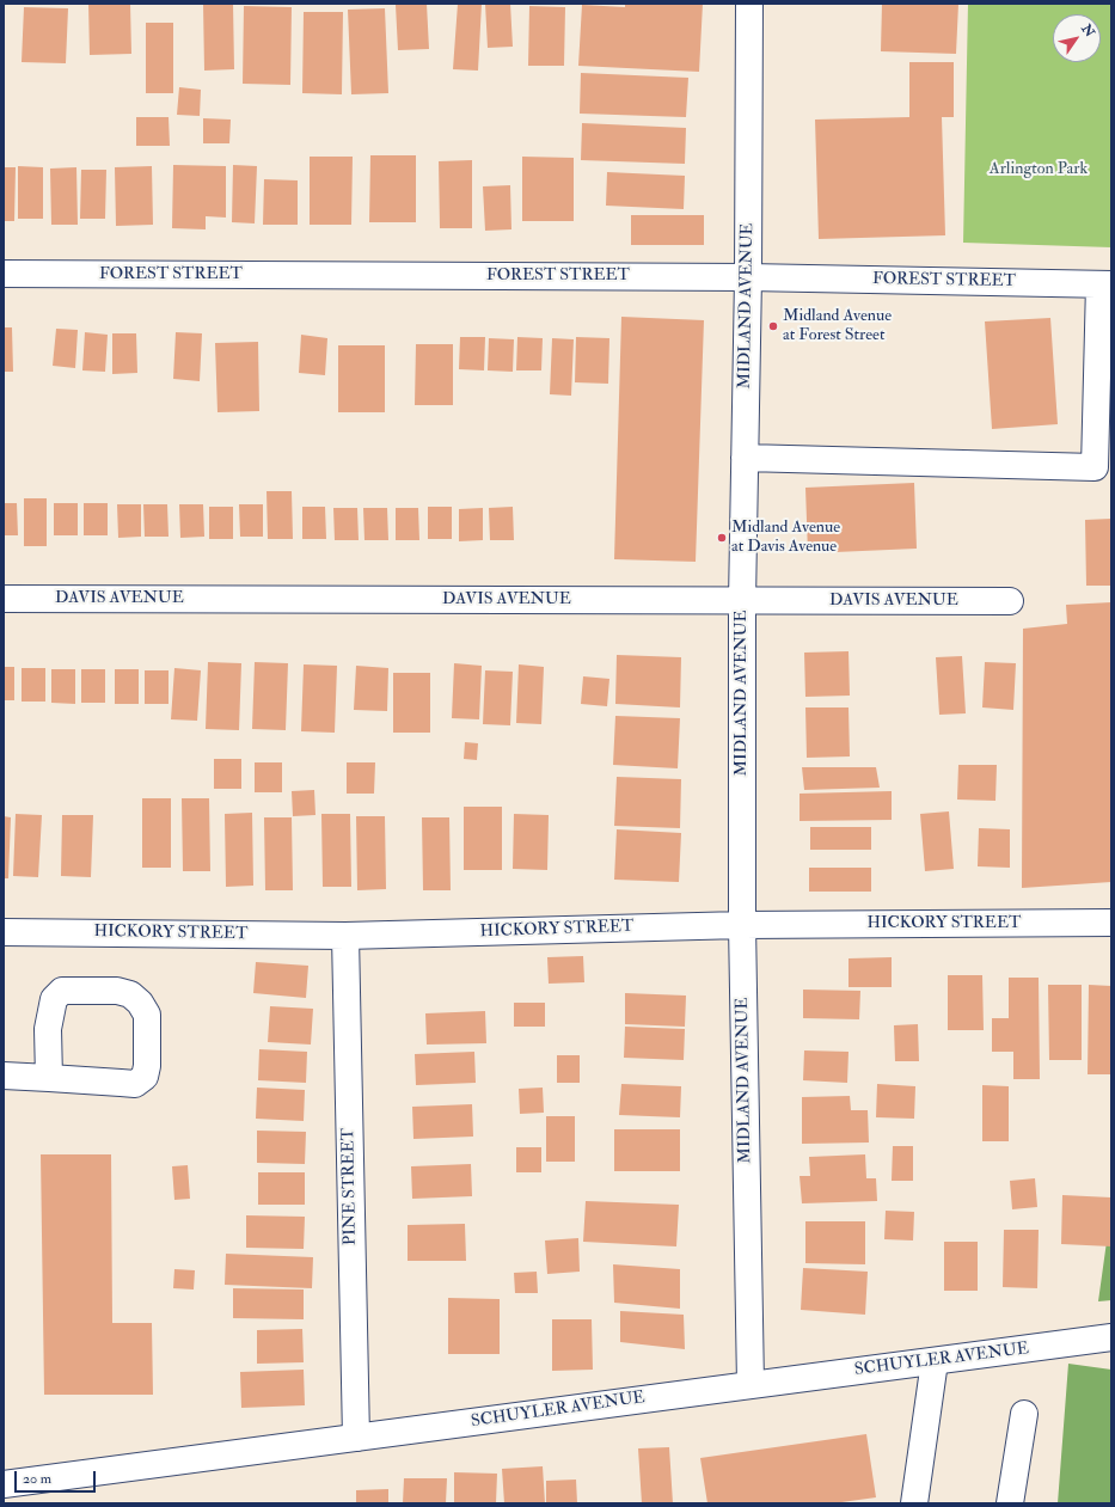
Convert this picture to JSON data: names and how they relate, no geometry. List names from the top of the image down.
{
  "streets": {
    "street": [
      "FOREST STREET",
      "MIDLAND AVENUE",
      "DAVIS AVENUE",
      "HICKORY STREET",
      "PINE STREET",
      "SCHUYLER AVENUE"
    ]
  },
  "crossings": [
    ["FOREST STREET", "MIDLAND AVENUE"],
    ["MIDLAND AVENUE", "DAVIS AVENUE"],
    ["MIDLAND AVENUE", "HICKORY STREET"],
    ["MIDLAND AVENUE", "SCHUYLER AVENUE"],
    ["HICKORY STREET", "PINE STREET"],
    ["PINE STREET", "SCHUYLER AVENUE"]
  ],
  "parks": ["Arlington Park"],
  "places": ["Midland Avenue at Forest Street", "Midland Avenue at Davis Avenue"],
  "scale_bar": "20 m",
  "north": "top right"
}
